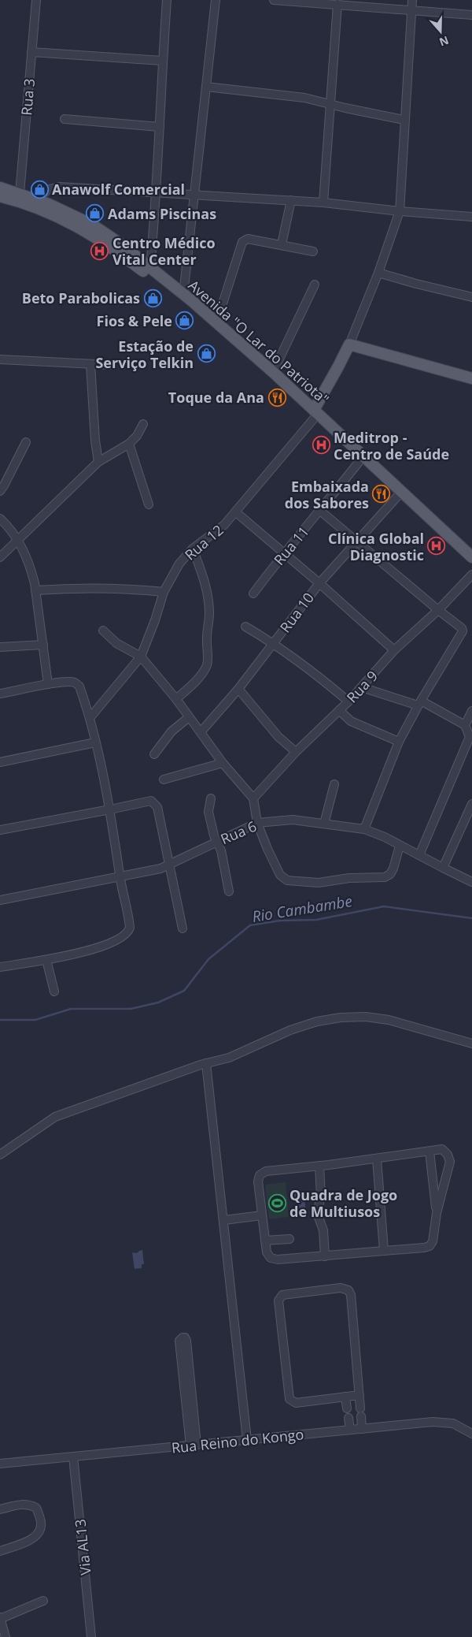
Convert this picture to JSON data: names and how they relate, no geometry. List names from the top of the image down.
{
  "streets": {
    "main road": ["Avenida \"O Lar do Patriota\""],
    "street": [
      "Rua 3",
      "Rua 12",
      "Rua 11",
      "Rua 10",
      "Rua 9",
      "Rua 6",
      "Rua Reino do Kongo",
      "Via AL13"
    ]
  },
  "crossings": [
    ["Rua 3", "Avenida \"O Lar do Patriota\""],
    ["Avenida \"O Lar do Patriota\"", "Rua 12"],
    ["Avenida \"O Lar do Patriota\"", "Rua 11"],
    ["Avenida \"O Lar do Patriota\"", "Rua 10"],
    ["Rua Reino do Kongo", "Via AL13"]
  ],
  "water": ["Rio Cambambe"],
  "places": {
    "shop": [
      "Anawolf Comercial",
      "Adams Piscinas",
      "Beto Parabolicas",
      "Fios & Pele",
      "Estação de Serviço Telkin"
    ],
    "hospital": ["Centro Médico Vital Center", "Meditrop - Centro de Saúde", "Clínica Global Diagnostic"],
    "restaurant": ["Toque da Ana", "Embaixada dos Sabores"],
    "sports": ["Quadra de Jogo de Multiusos"]
  },
  "north": "bottom"
}
